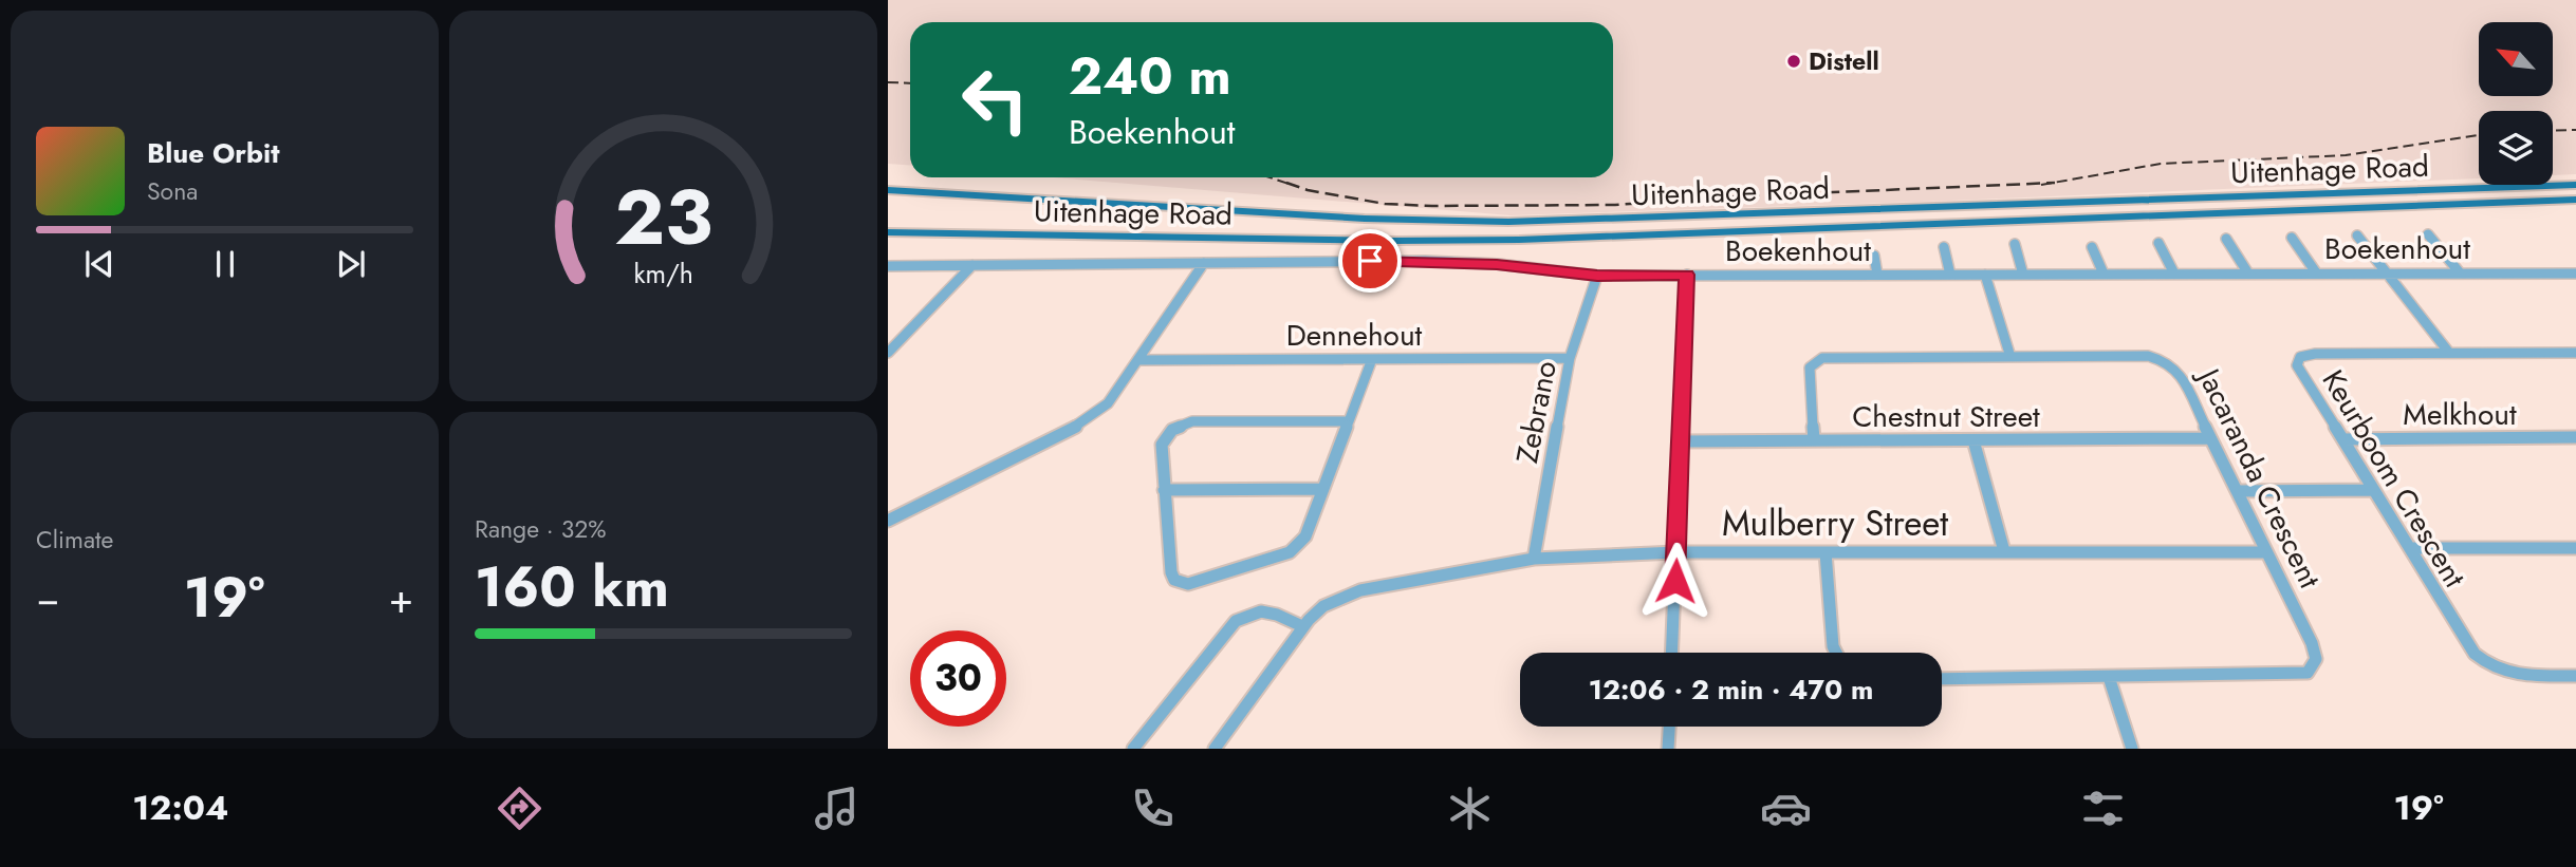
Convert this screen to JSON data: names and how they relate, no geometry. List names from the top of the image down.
{
  "streets": {
    "main road": ["Uitenhage Road"],
    "street": [
      "Boekenhout",
      "Dennehout",
      "Zebrano",
      "Melkhout",
      "Chestnut Street",
      "Jacaranda Crescent",
      "Keurboom Crescent",
      "Mulberry Street"
    ]
  },
  "crossings": [
    ["Boekenhout", "Zebrano"],
    ["Dennehout", "Zebrano"],
    ["Zebrano", "Mulberry Street"],
    ["Melkhout", "Keurboom Crescent"],
    ["Chestnut Street", "Jacaranda Crescent"],
    ["Jacaranda Crescent", "Mulberry Street"]
  ],
  "places": ["Distell"],
  "north": "top left",
  "page": {
    "turn": ["240 m", "Boekenhout"],
    "song": ["Blue Orbit", "Sona"],
    "tile": [
      "Climate",
      ["Range · 32%", "160 km"]
    ],
    "heat": ["−", "19°", "+"],
    "limit": "30",
    "trip": "12:06 · 2 min · 470 m",
    "tabs": ["12:04", "19°"],
    "gauge": ["23", "km/h"]
  }
}
